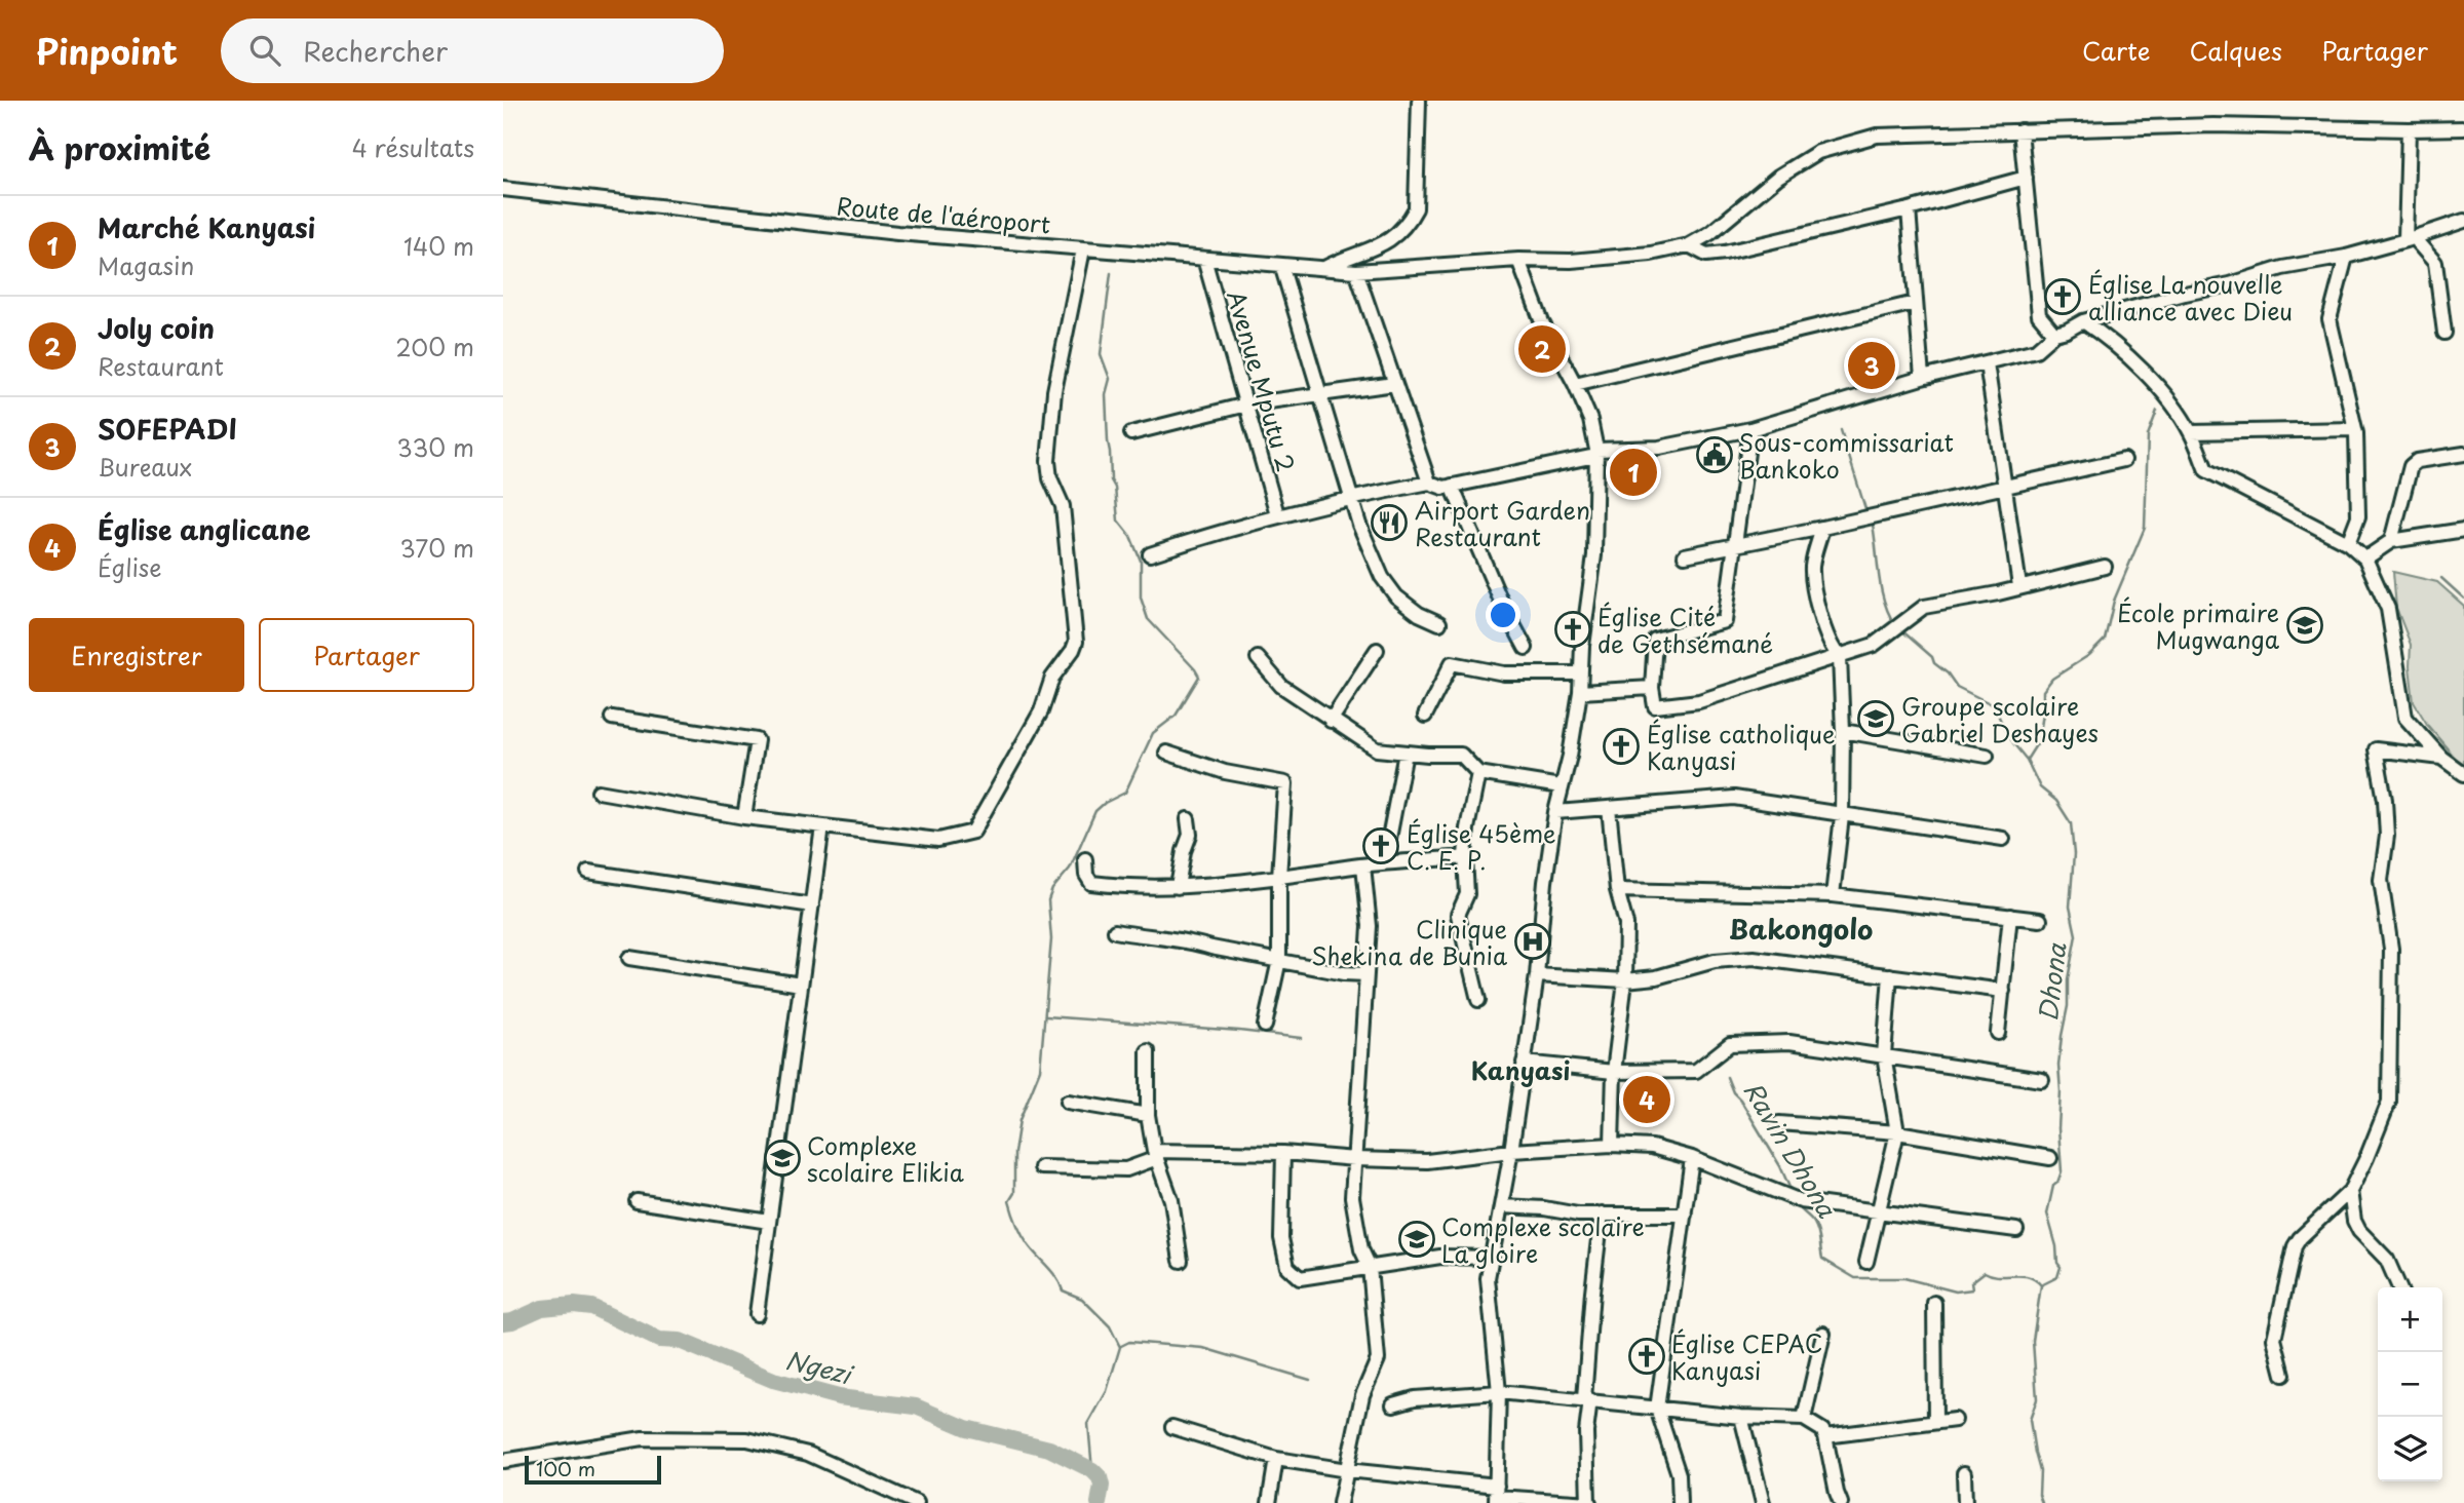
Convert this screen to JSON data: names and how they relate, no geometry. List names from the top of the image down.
{
  "streets": {
    "street": ["Route de l'aéroport", "Avenue Mputu 2"]
  },
  "crossings": [
    ["Route de l'aéroport", "Avenue Mputu 2"]
  ],
  "districts": ["Bakongolo", "Kanyasi"],
  "water": ["Dhona", "Ravin Dhona", "Ngezi"],
  "places": {
    "church": [
      "Église La nouvelle alliance avec Dieu",
      "Église Cité de Gethsémané",
      "Église catholique Kanyasi",
      "Église 45ème C. E. P.",
      "Église CEPAC Kanyasi"
    ],
    "public building": ["Sous-commissariat Bankoko"],
    "restaurant": ["Airport Garden Restaurant"],
    "school or university": [
      "École primaire Mugwanga",
      "Groupe scolaire Gabriel Deshayes",
      "Complexe scolaire Elikia",
      "Complexe scolaire La gloire"
    ],
    "hospital": ["Clinique Shekina de Bunia"]
  },
  "scale_bar": "100 m",
  "page": {
    "header": "Pinpoint",
    "search": "Rechercher",
    "nav": ["Carte", "Calques", "Partager"],
    "heading": ["À proximité", "4 résultats"],
    "list": [
      {
        "mark": "1",
        "name": "Marché Kanyasi",
        "note": "Magasin",
        "value": "140 m"
      },
      {
        "mark": "2",
        "name": "Joly coin",
        "note": "Restaurant",
        "value": "200 m"
      },
      {
        "mark": "3",
        "name": "SOFEPADI",
        "note": "Bureaux",
        "value": "330 m"
      },
      {
        "mark": "4",
        "name": "Église anglicane",
        "note": "Église",
        "value": "370 m"
      }
    ],
    "pins": [
      "2",
      "3",
      "1",
      "4"
    ],
    "buttons": ["Enregistrer", "Partager"],
    "map_buttons": ["+", "−"],
    "scale": "100 m"
  }
}
